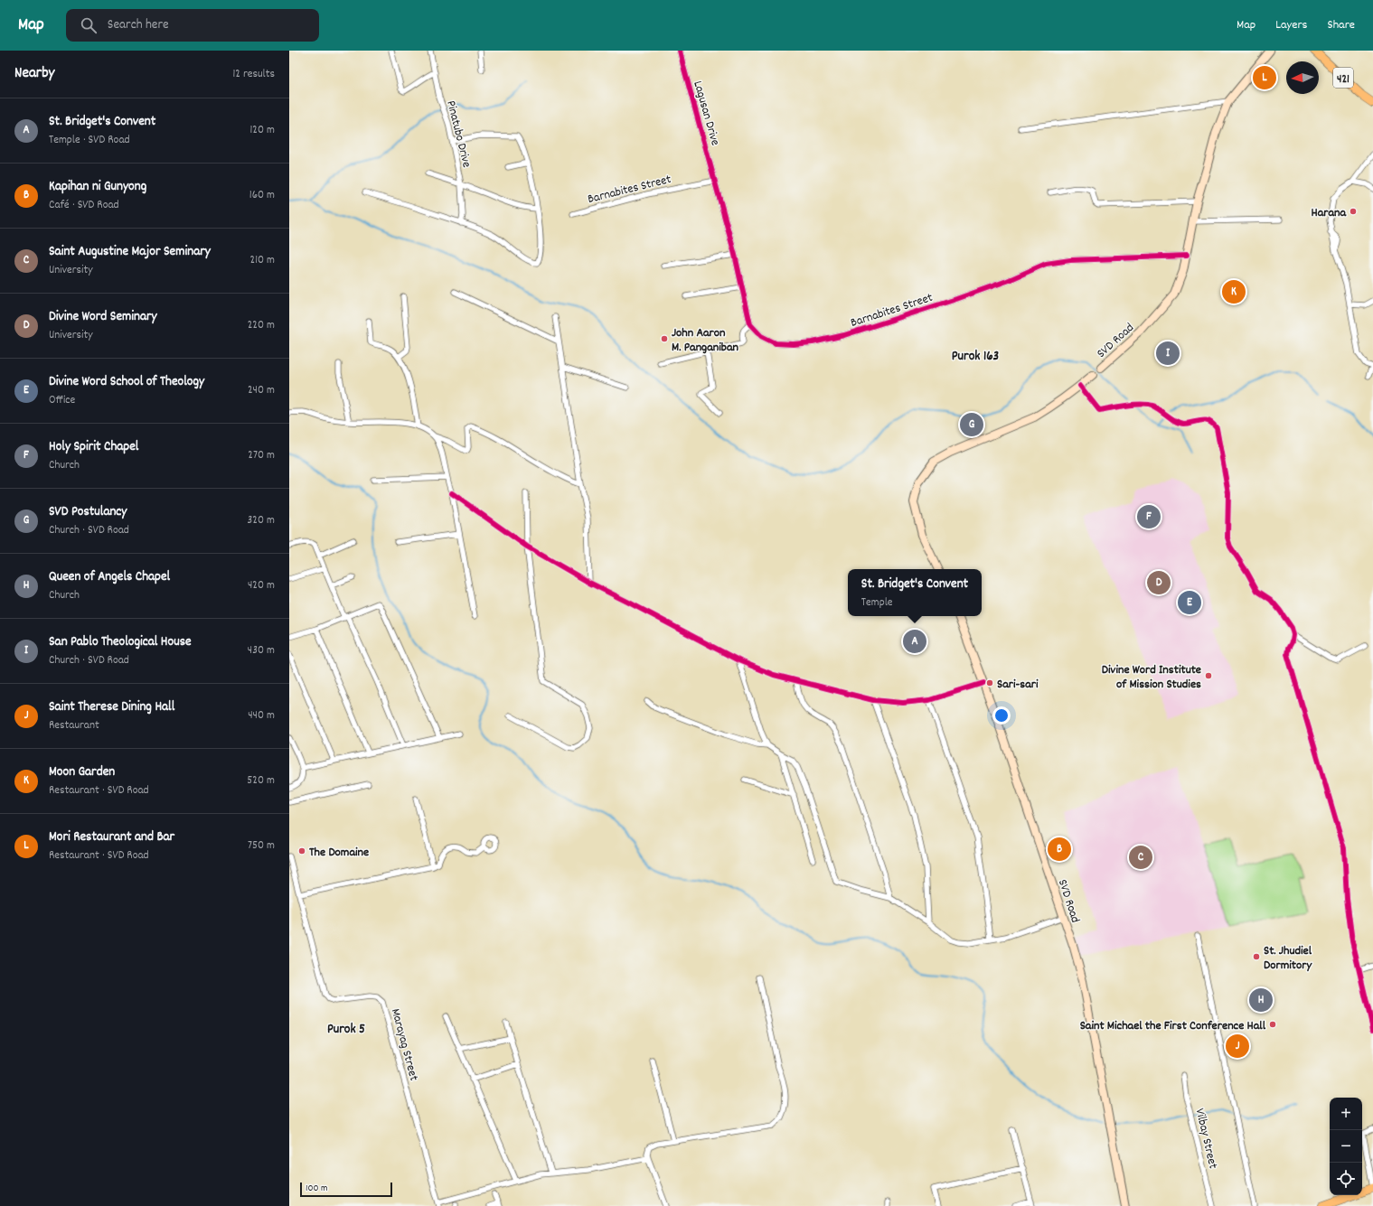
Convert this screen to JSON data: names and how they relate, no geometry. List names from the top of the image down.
{
  "streets": {
    "main road": ["421", "SVD Road"],
    "street": [
      "Lagusan Drive",
      "Pinatubo Drive",
      "Barnabites Street",
      "Marayag Street",
      "Vilbay Street"
    ]
  },
  "crossings": [
    ["Lagusan Drive", "Barnabites Street"],
    ["Barnabites Street", "SVD Road"]
  ],
  "districts": ["Purok 163", "Purok 5"],
  "places": [
    "Harana",
    "John Aaron M. Panganiban",
    "Divine Word Institute of Mission Studies",
    "Sari-sari",
    "The Domaine",
    "St. Jhudiel Dormitory",
    "Saint Michael the First Conference Hall"
  ],
  "scale_bar": "100 m",
  "north": "left",
  "page": {
    "header": "Map",
    "search": "Search here",
    "nav": ["Map", "Layers", "Share"],
    "heading": ["Nearby", "12 results"],
    "pins": [
      "L",
      "K",
      "I",
      "G",
      "F",
      "D",
      "E",
      "A",
      "B",
      "C",
      "H",
      "J"
    ],
    "list": [
      {
        "mark": "A",
        "name": "St. Bridget's Convent",
        "note": "Temple · SVD Road",
        "value": "120 m"
      },
      {
        "mark": "B",
        "name": "Kapihan ni Gunyong",
        "note": "Café · SVD Road",
        "value": "160 m"
      },
      {
        "mark": "C",
        "name": "Saint Augustine Major Seminary",
        "note": "University",
        "value": "210 m"
      },
      {
        "mark": "D",
        "name": "Divine Word Seminary",
        "note": "University",
        "value": "220 m"
      },
      {
        "mark": "E",
        "name": "Divine Word School of Theology",
        "note": "Office",
        "value": "240 m"
      },
      {
        "mark": "F",
        "name": "Holy Spirit Chapel",
        "note": "Church",
        "value": "270 m"
      },
      {
        "mark": "G",
        "name": "SVD Postulancy",
        "note": "Church · SVD Road",
        "value": "320 m"
      },
      {
        "mark": "H",
        "name": "Queen of Angels Chapel",
        "note": "Church",
        "value": "420 m"
      },
      {
        "mark": "I",
        "name": "San Pablo Theological House",
        "note": "Church · SVD Road",
        "value": "430 m"
      },
      {
        "mark": "J",
        "name": "Saint Therese Dining Hall",
        "note": "Restaurant",
        "value": "440 m"
      },
      {
        "mark": "K",
        "name": "Moon Garden",
        "note": "Restaurant · SVD Road",
        "value": "520 m"
      },
      {
        "mark": "L",
        "name": "Mori Restaurant and Bar",
        "note": "Restaurant · SVD Road",
        "value": "750 m"
      }
    ],
    "popup": ["St. Bridget's Convent", "Temple"],
    "map_buttons": ["+", "−"],
    "scale": "100 m"
  }
}
